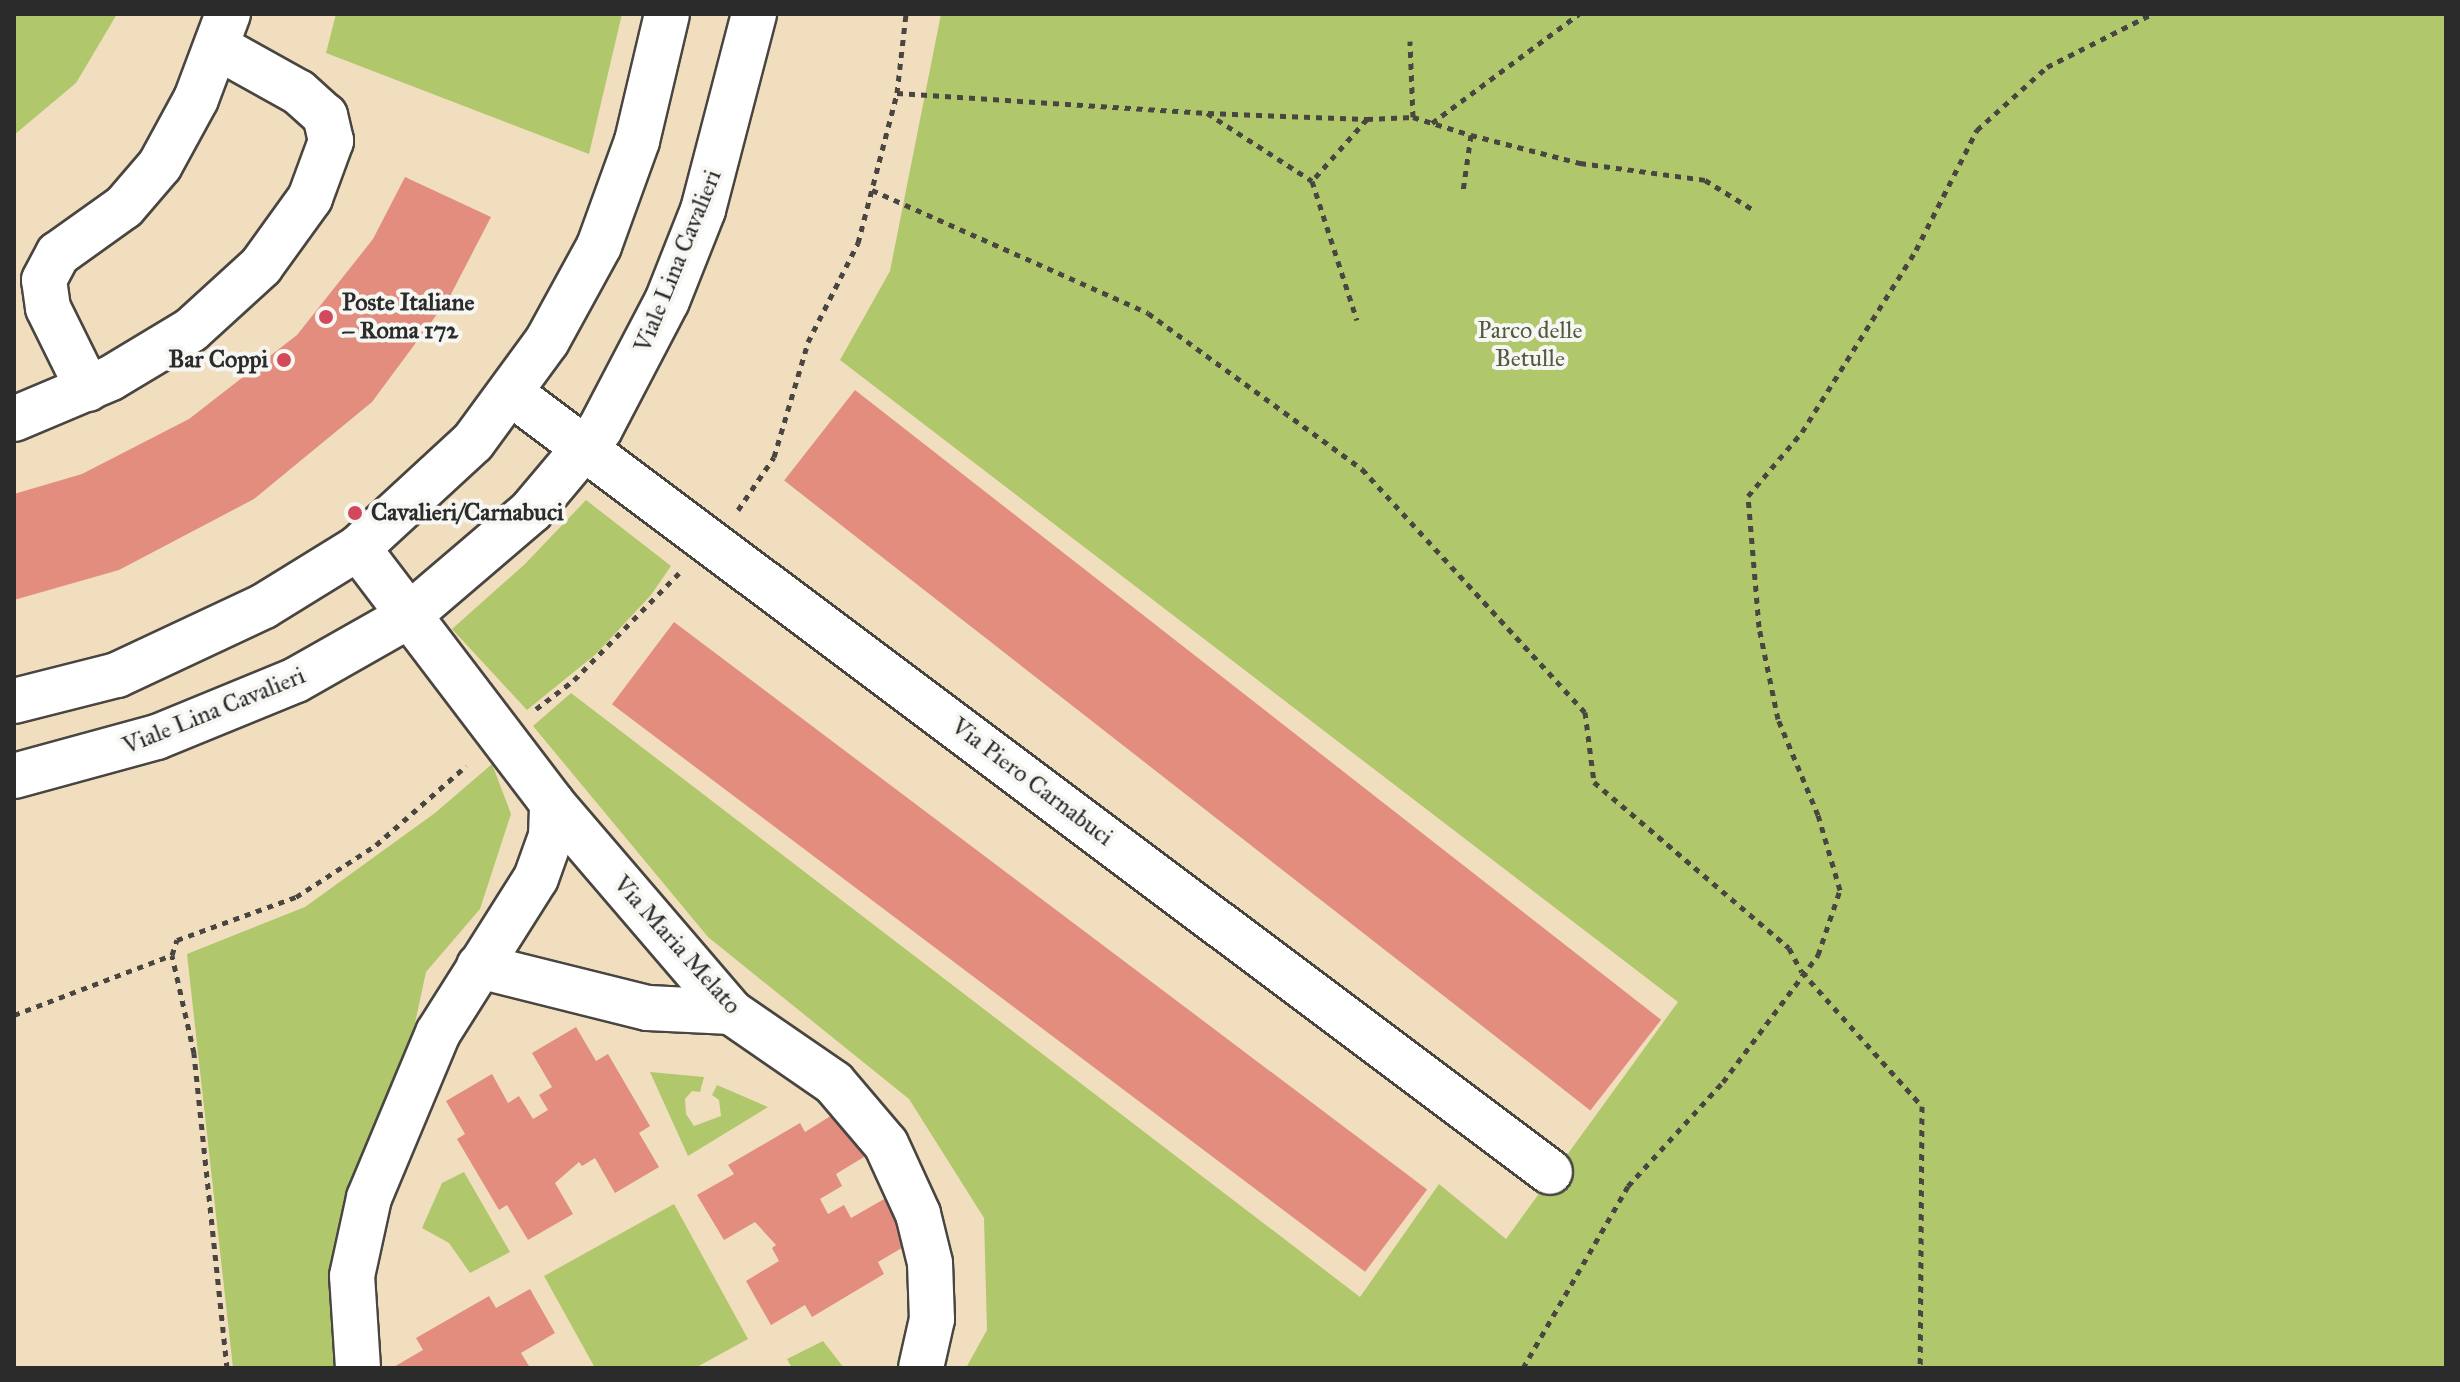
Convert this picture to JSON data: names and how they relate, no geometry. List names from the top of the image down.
{
  "streets": {
    "street": ["Viale Lina Cavalieri", "Via Piero Carnabuci", "Via Maria Melato"]
  },
  "crossings": [
    ["Viale Lina Cavalieri", "Via Piero Carnabuci"],
    ["Viale Lina Cavalieri", "Via Maria Melato"]
  ],
  "parks": ["Parco delle Betulle"],
  "places": ["Poste Italiane – Roma 172", "Bar Coppi", "Cavalieri/Carnabuci"]
}
